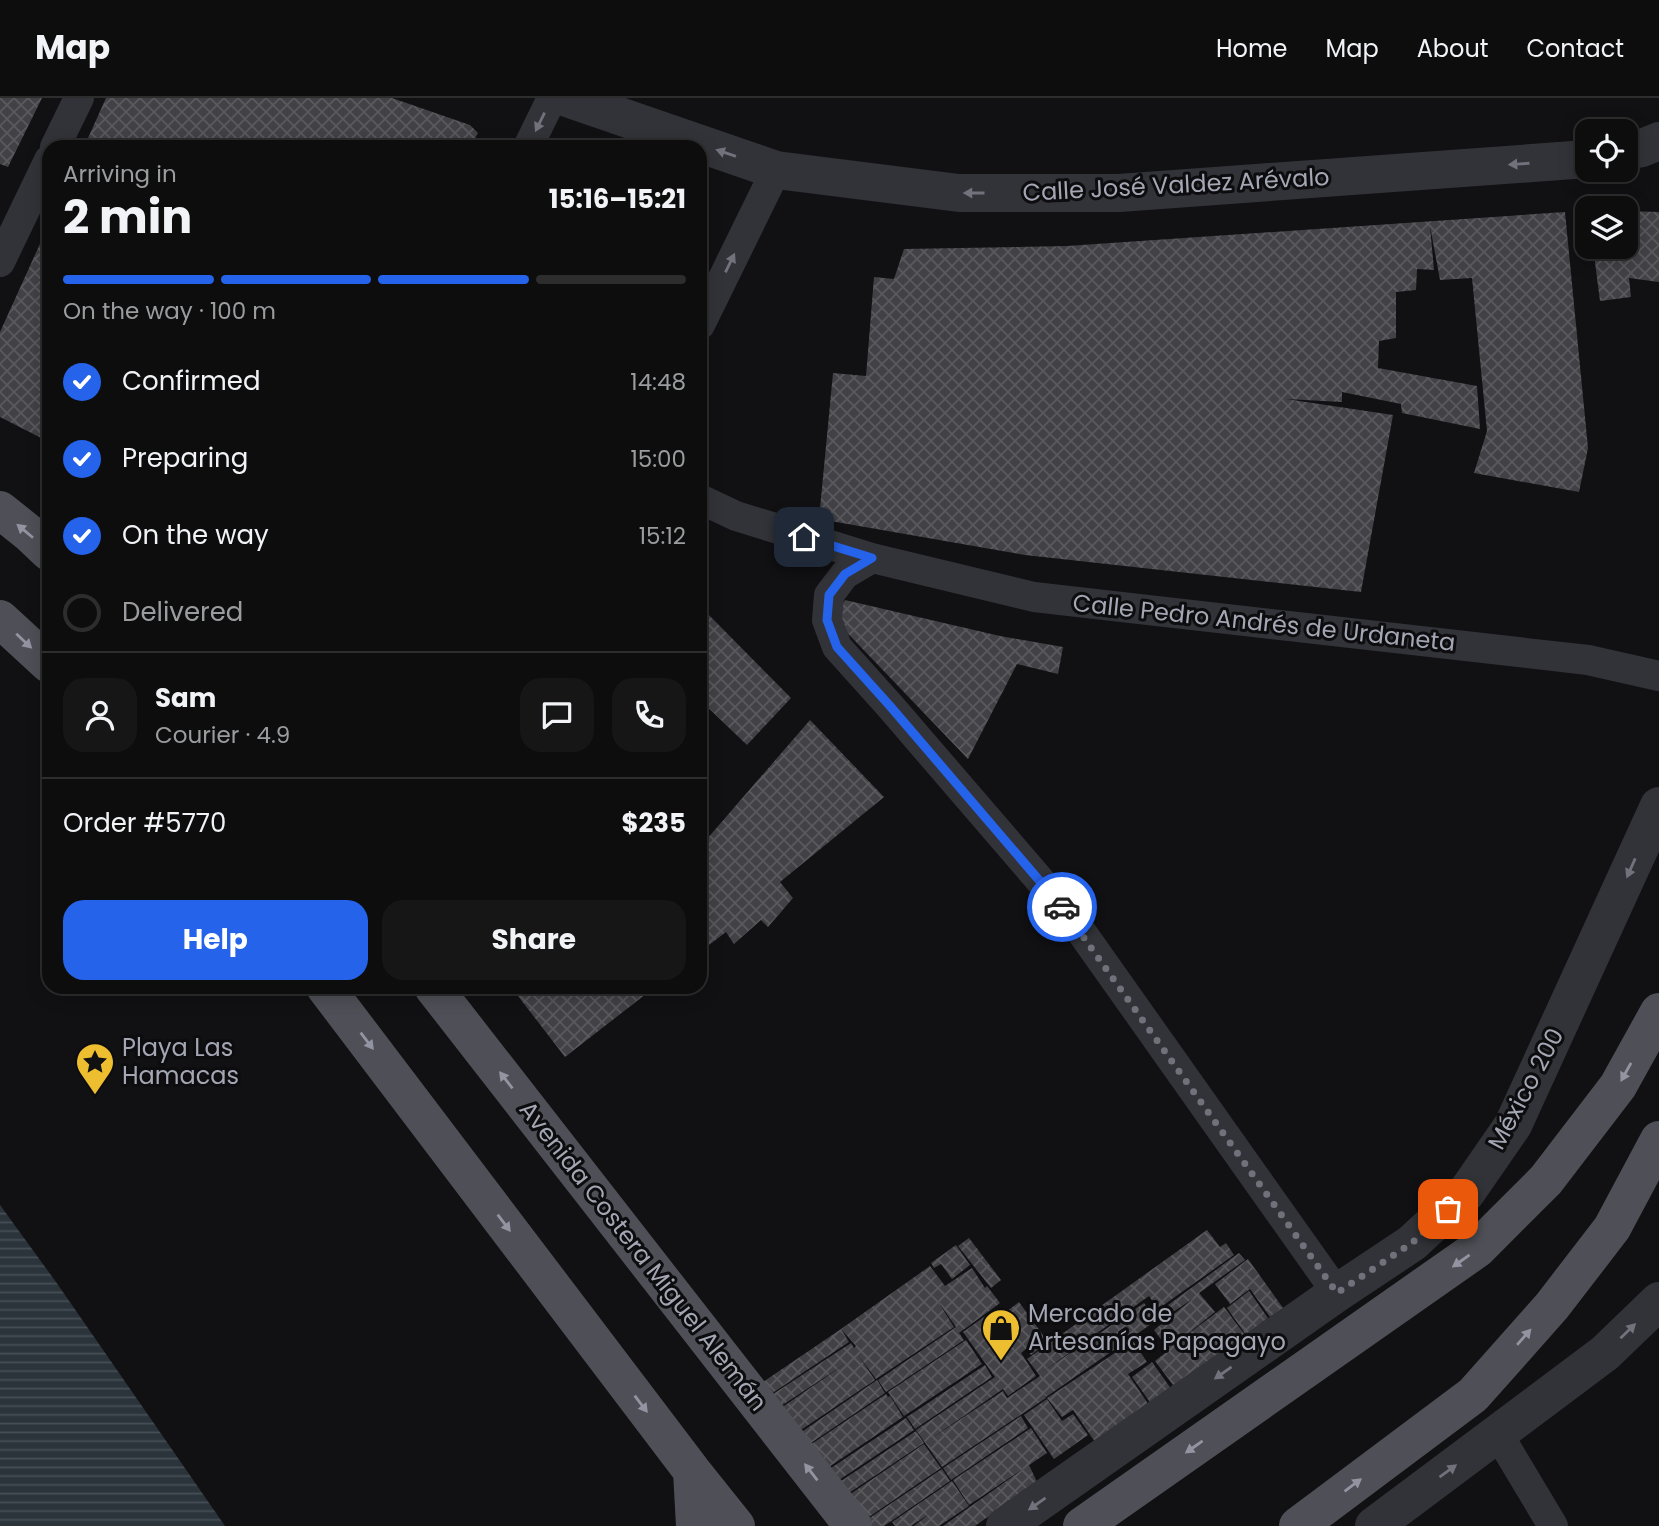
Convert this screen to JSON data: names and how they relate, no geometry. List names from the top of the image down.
{
  "streets": {
    "main road": ["Avenida Costera Miguel Alemán"],
    "street": ["Calle José Valdez Arévalo", "Calle Pedro Andrés de Urdaneta", "México 200"]
  },
  "one_way": ["Calle José Valdez Arévalo"],
  "places": {
    "place": ["Playa Las Hamacas"],
    "shop": ["Mercado de Artesanías Papagayo"]
  },
  "page": {
    "header": "Map",
    "nav": [
      "Home",
      "Map",
      "About",
      "Contact"
    ],
    "heading": ["2 min", "Arriving in", "15:16–15:21"],
    "panel": [
      "Sam",
      "Courier · 4.9",
      "Order #5770",
      "$235"
    ],
    "bar": "On the way · 100 m",
    "list": [
      ["Confirmed", "14:48"],
      ["Preparing", "15:00"],
      ["On the way", "15:12"],
      "Delivered"
    ],
    "buttons": ["Help", "Share"]
  }
}
